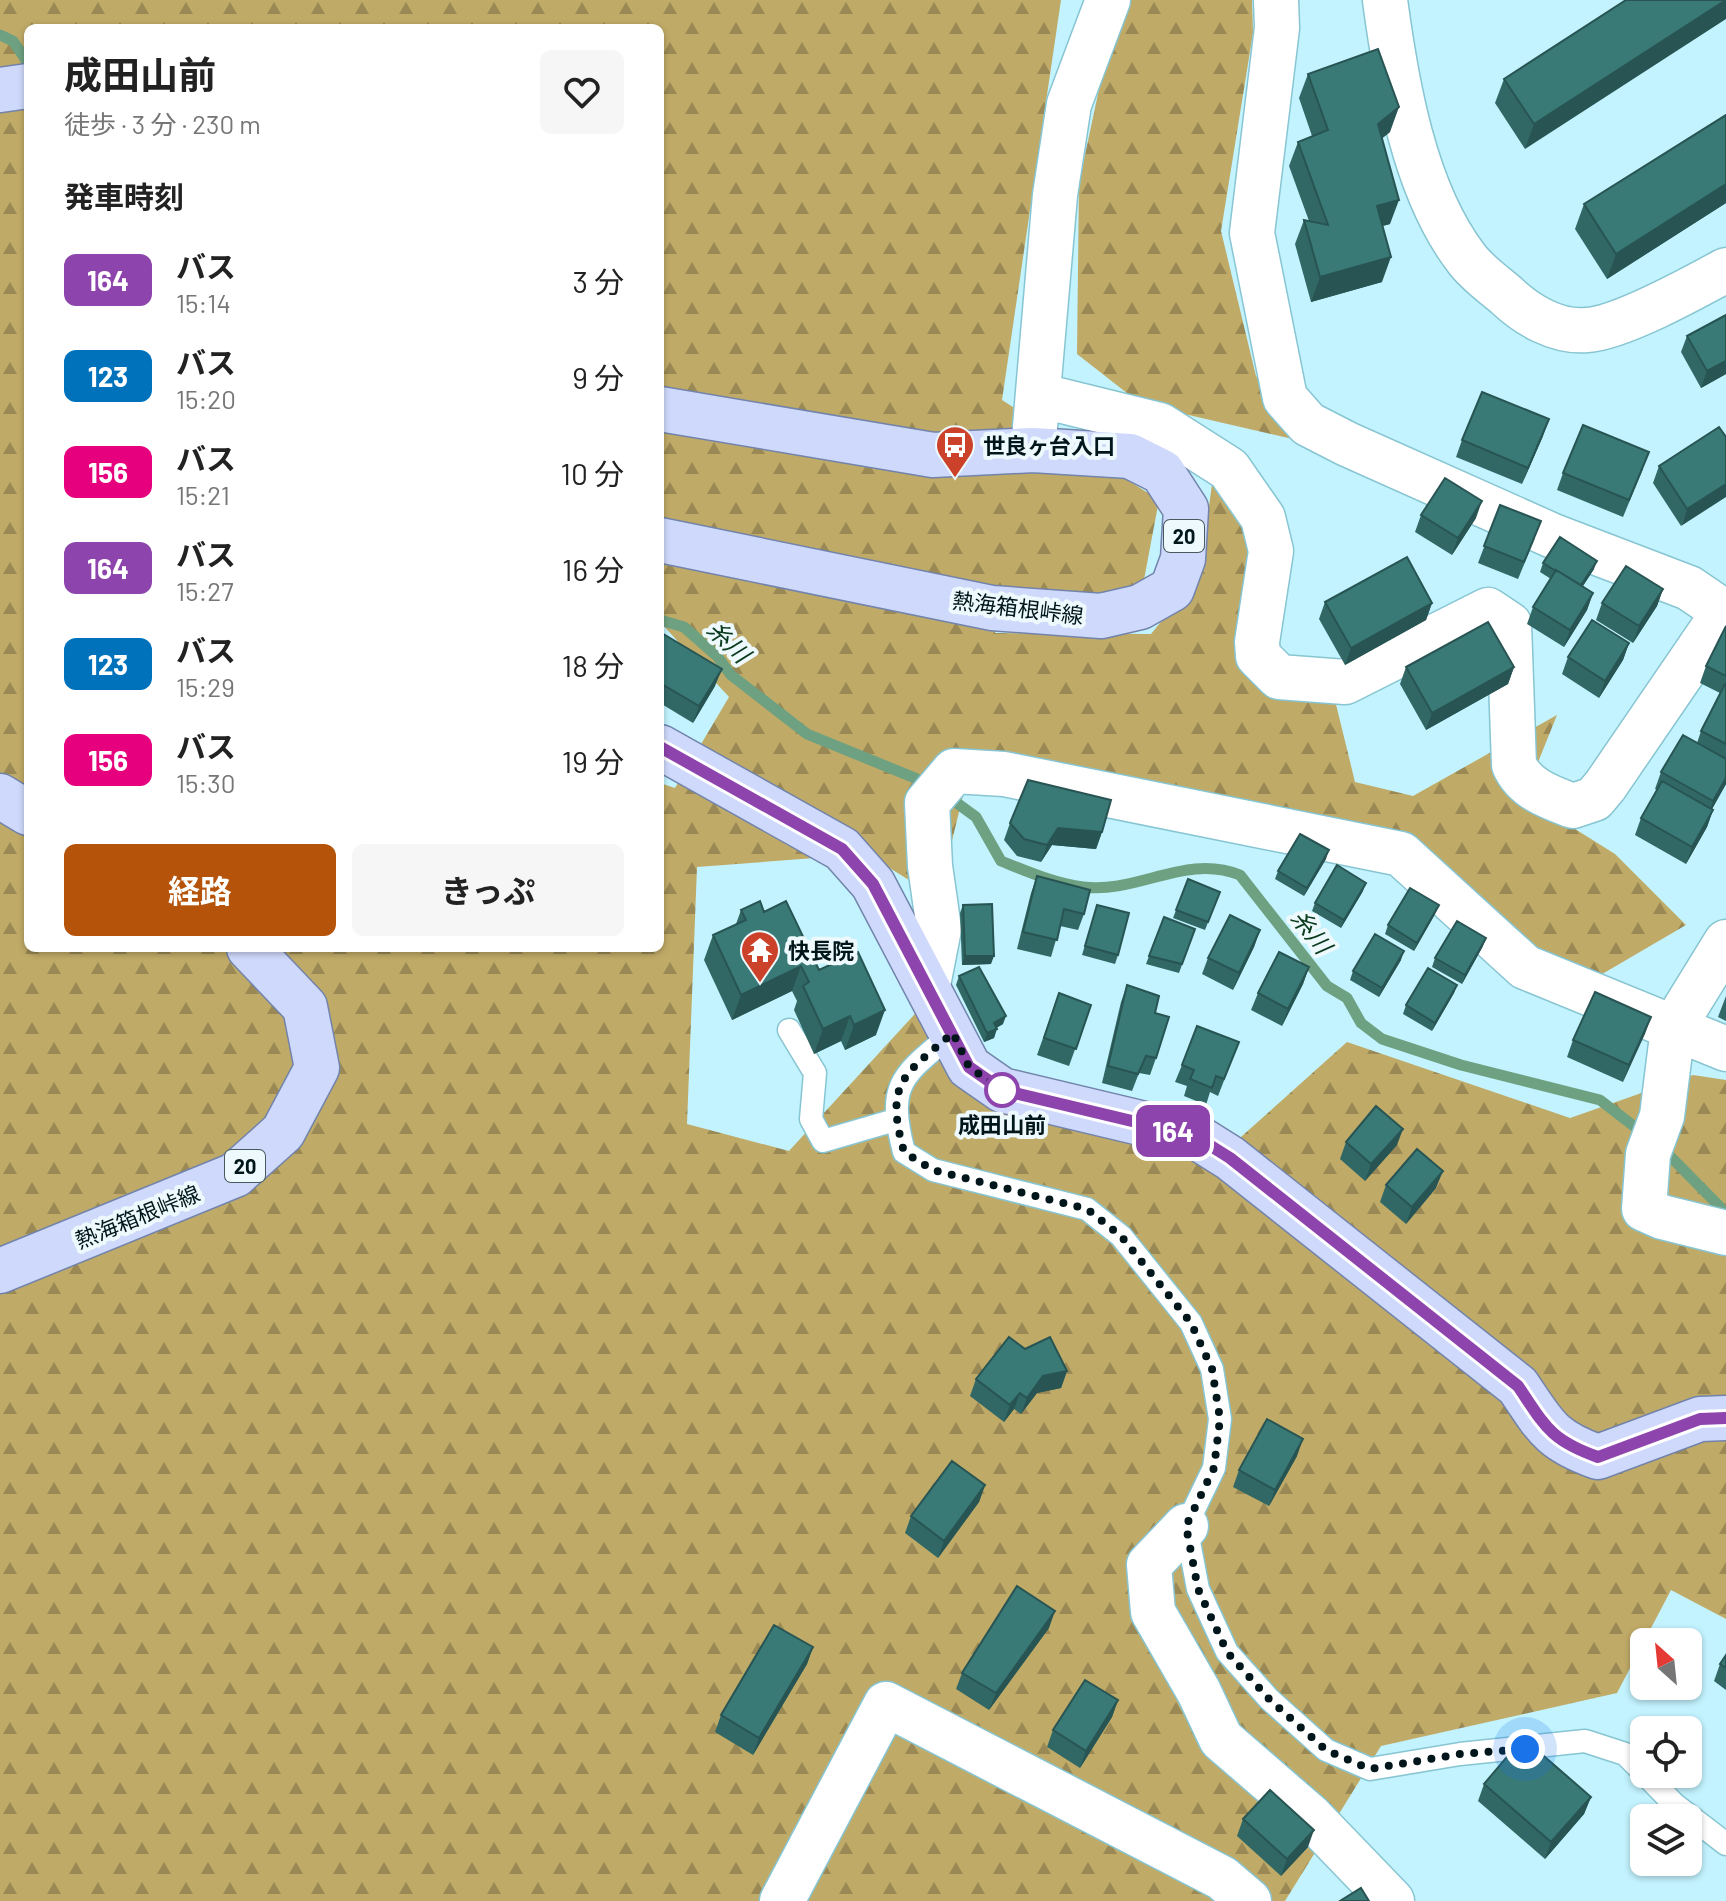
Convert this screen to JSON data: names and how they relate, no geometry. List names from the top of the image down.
{
  "streets": {
    "main road": ["20", "熱海箱根峠線"]
  },
  "water": ["糸川"],
  "places": {
    "bus stop": ["世良ヶ台入口"],
    "temple": ["快長院"],
    "other": ["成田山前"]
  },
  "lines": ["bus line 164"],
  "north": "top left",
  "page": {
    "on_map": "164",
    "heading": [
      ["成田山前", "徒歩 · 3 分 · 230 m"],
      "発車時刻"
    ],
    "list": [
      {
        "mark": "164",
        "name": "バス",
        "note": "15:14",
        "value": "3 分"
      },
      {
        "mark": "123",
        "name": "バス",
        "note": "15:20",
        "value": "9 分"
      },
      {
        "mark": "156",
        "name": "バス",
        "note": "15:21",
        "value": "10 分"
      },
      {
        "mark": "164",
        "name": "バス",
        "note": "15:27",
        "value": "16 分"
      },
      {
        "mark": "123",
        "name": "バス",
        "note": "15:29",
        "value": "18 分"
      },
      {
        "mark": "156",
        "name": "バス",
        "note": "15:30",
        "value": "19 分"
      }
    ],
    "buttons": ["経路", "きっぷ"]
  }
}
